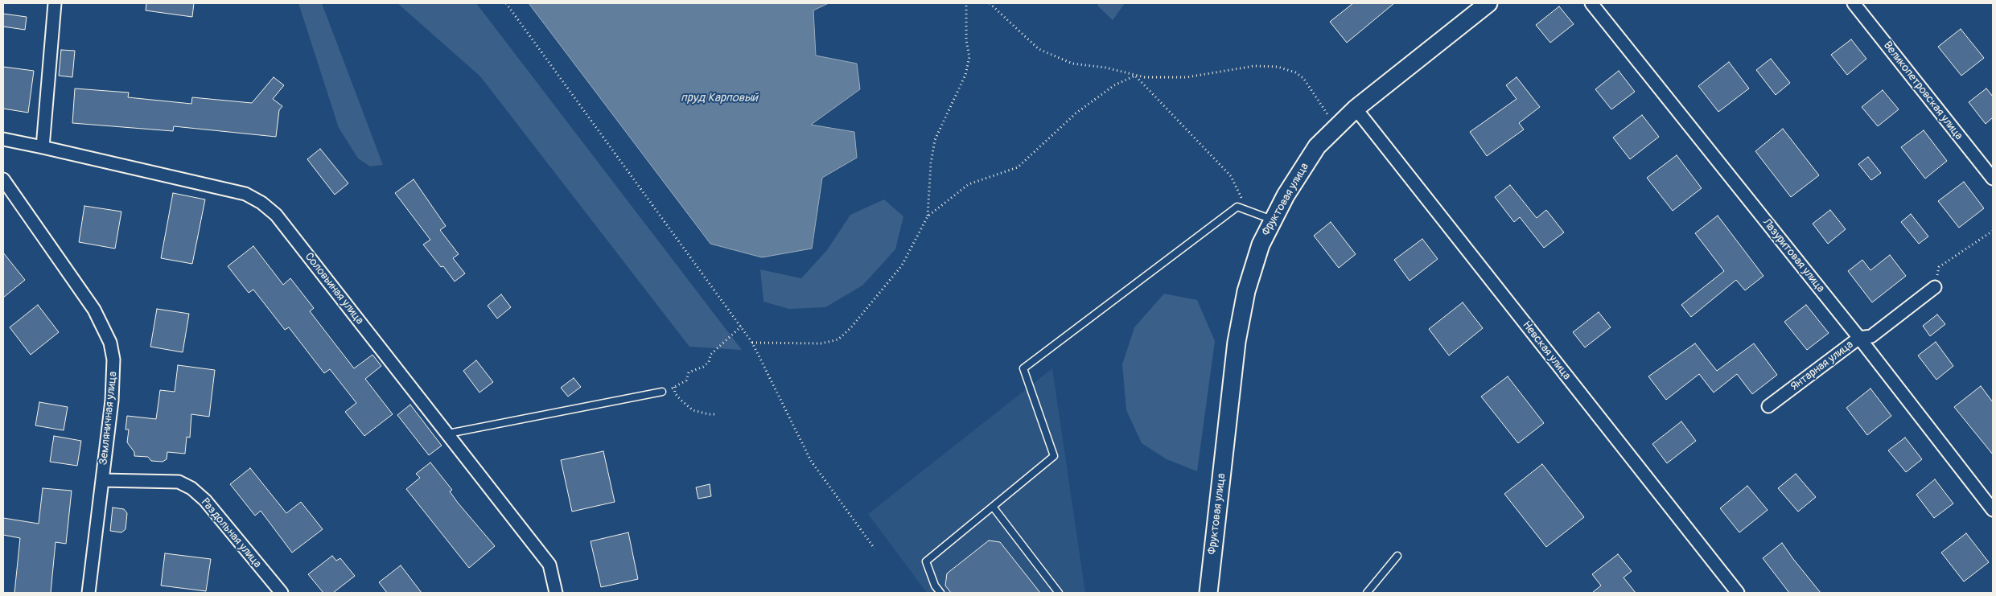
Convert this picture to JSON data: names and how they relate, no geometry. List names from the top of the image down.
{
  "streets": {
    "street": [
      "Великопетровская улица",
      "Фруктовая улица",
      "Лазуритовая улица",
      "Соловьиная улица",
      "Невская улица",
      "Янтарная улица",
      "Земляничная улица",
      "Раздольная улица"
    ]
  },
  "crossings": [
    ["Фруктовая улица", "Невская улица"],
    ["Лазуритовая улица", "Янтарная улица"],
    ["Земляничная улица", "Раздольная улица"]
  ],
  "water": ["пруд Карповый"]
}
